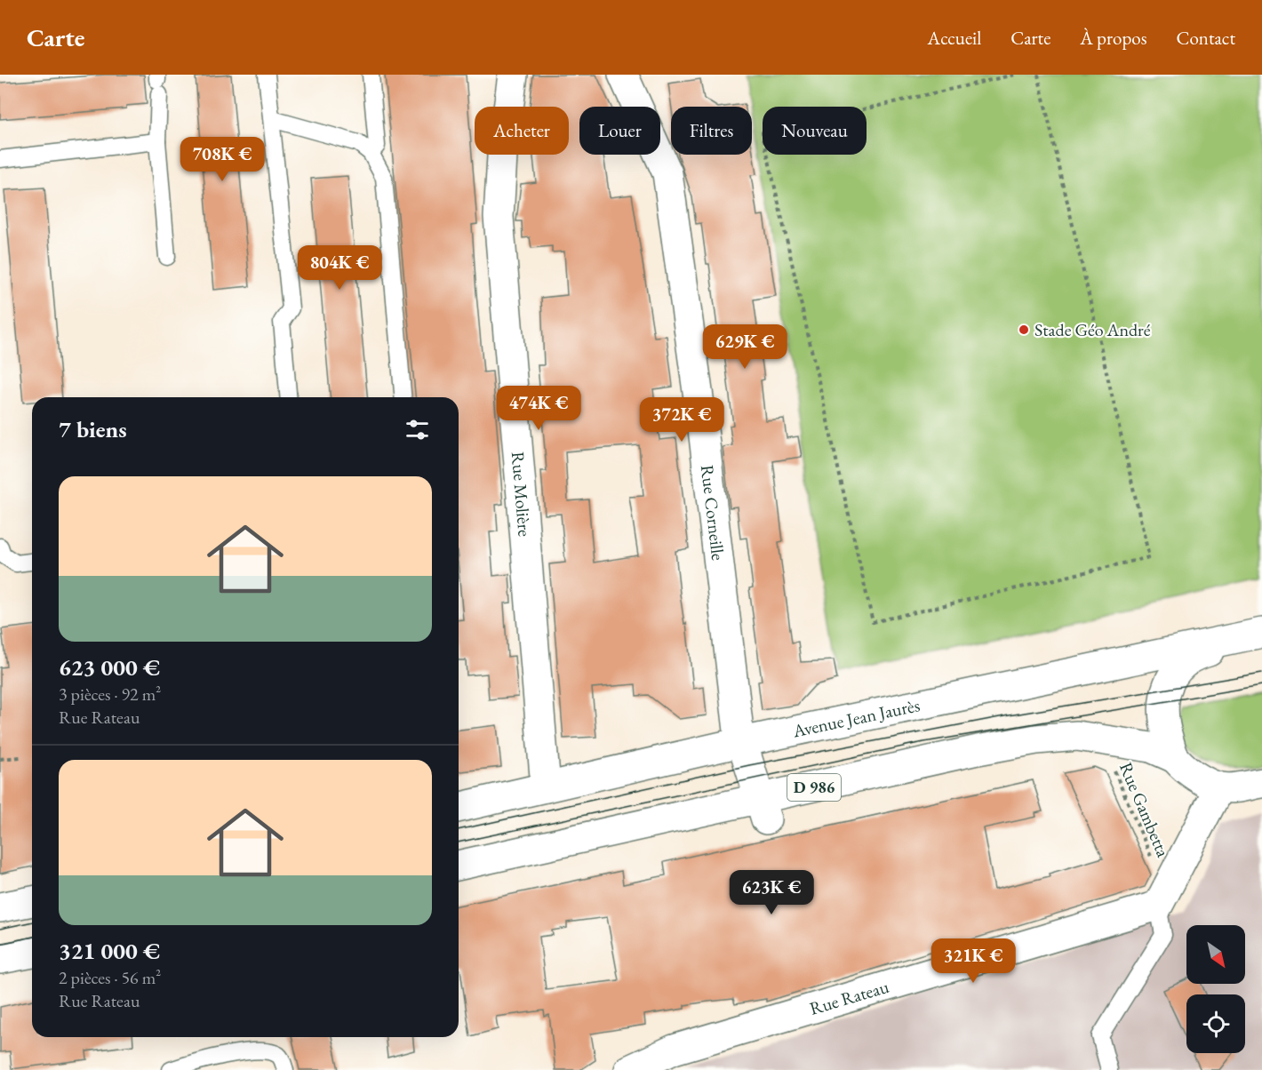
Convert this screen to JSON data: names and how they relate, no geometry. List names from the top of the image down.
{
  "streets": {
    "street": [
      "Rue Molière",
      "Rue Corneille",
      "Avenue Jean Jaurès",
      "D 986",
      "Rue Rateau"
    ],
    "path": ["Rue Gambetta"]
  },
  "crossings": [
    ["Rue Molière", "Avenue Jean Jaurès"],
    ["Rue Corneille", "Avenue Jean Jaurès"],
    ["Rue Corneille", "D 986"],
    ["D 986", "Rue Gambetta"],
    ["Rue Gambetta", "Rue Rateau"]
  ],
  "places": ["Stade Géo André"],
  "north": "bottom right",
  "page": {
    "header": "Carte",
    "nav": [
      "Accueil",
      "Carte",
      "À propos",
      "Contact"
    ],
    "chip": [
      "Acheter",
      "Louer",
      "Filtres",
      "Nouveau"
    ],
    "price": [
      "708K €",
      "804K €",
      "629K €",
      "474K €",
      "372K €",
      "623K €",
      "321K €"
    ],
    "heading": "7 biens",
    "list": [
      {
        "name": "623 000 €",
        "note": "3 pièces · 92 m² · Rue Rateau"
      },
      {
        "name": "321 000 €",
        "note": "2 pièces · 56 m² · Rue Rateau"
      }
    ]
  }
}
